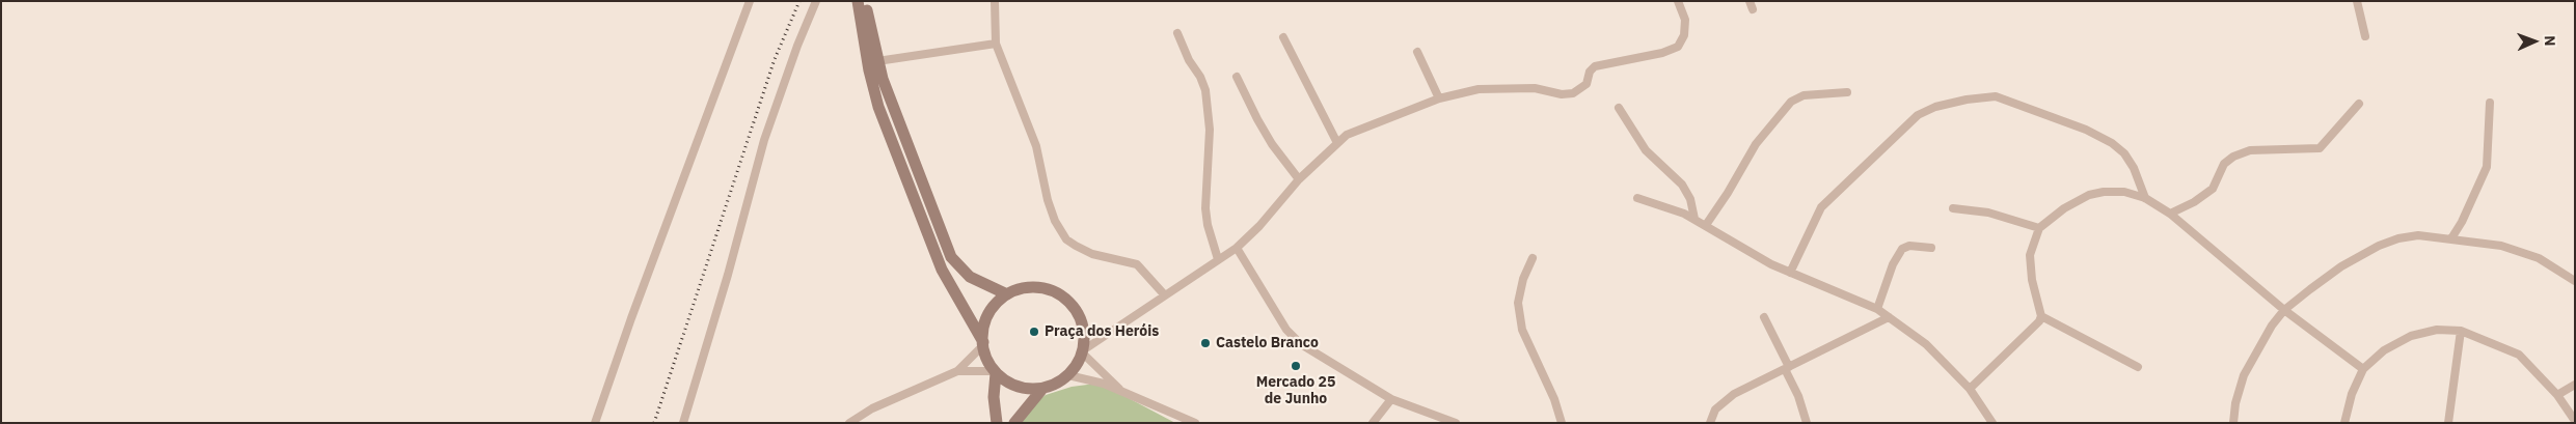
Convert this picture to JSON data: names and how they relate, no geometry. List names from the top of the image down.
{
  "places": ["Praça dos Heróis", "Castelo Branco", "Mercado 25 de Junho"],
  "north": "right"
}
